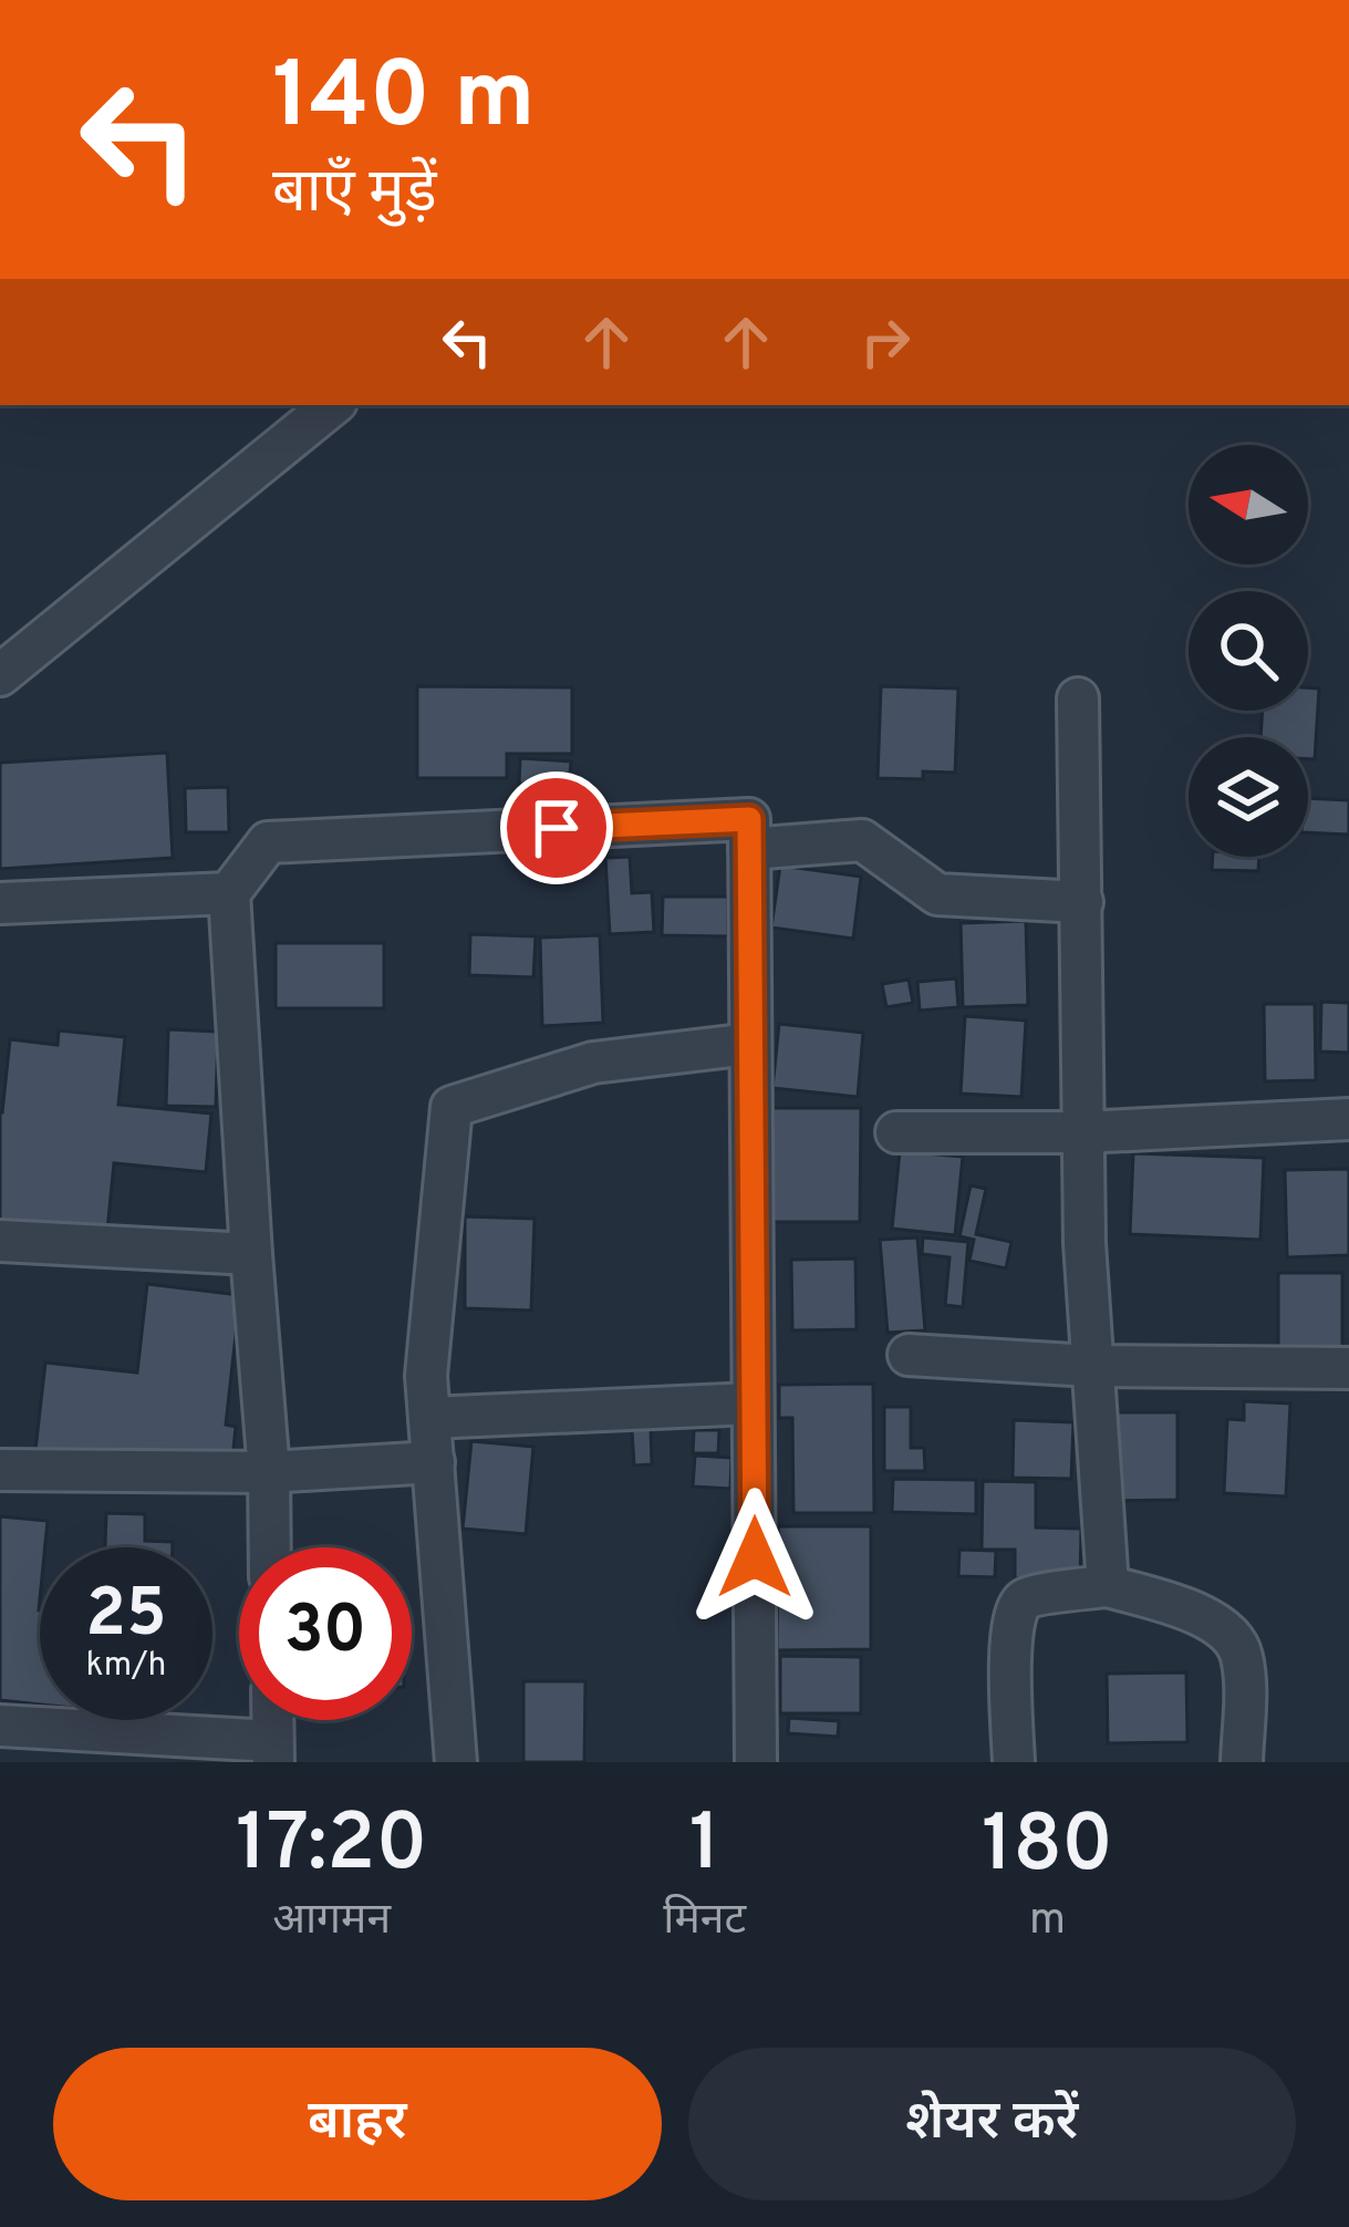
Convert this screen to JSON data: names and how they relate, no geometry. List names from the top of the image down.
{
  "north": "left",
  "page": {
    "turn": ["140 m", "बाएँ मुड़ें"],
    "speed": "25 km/h",
    "limit": "30",
    "eta": [
      "17:20",
      "आगमन",
      "1",
      "मिनट",
      "180",
      "m"
    ],
    "buttons": ["बाहर", "शेयर करें"]
  }
}
